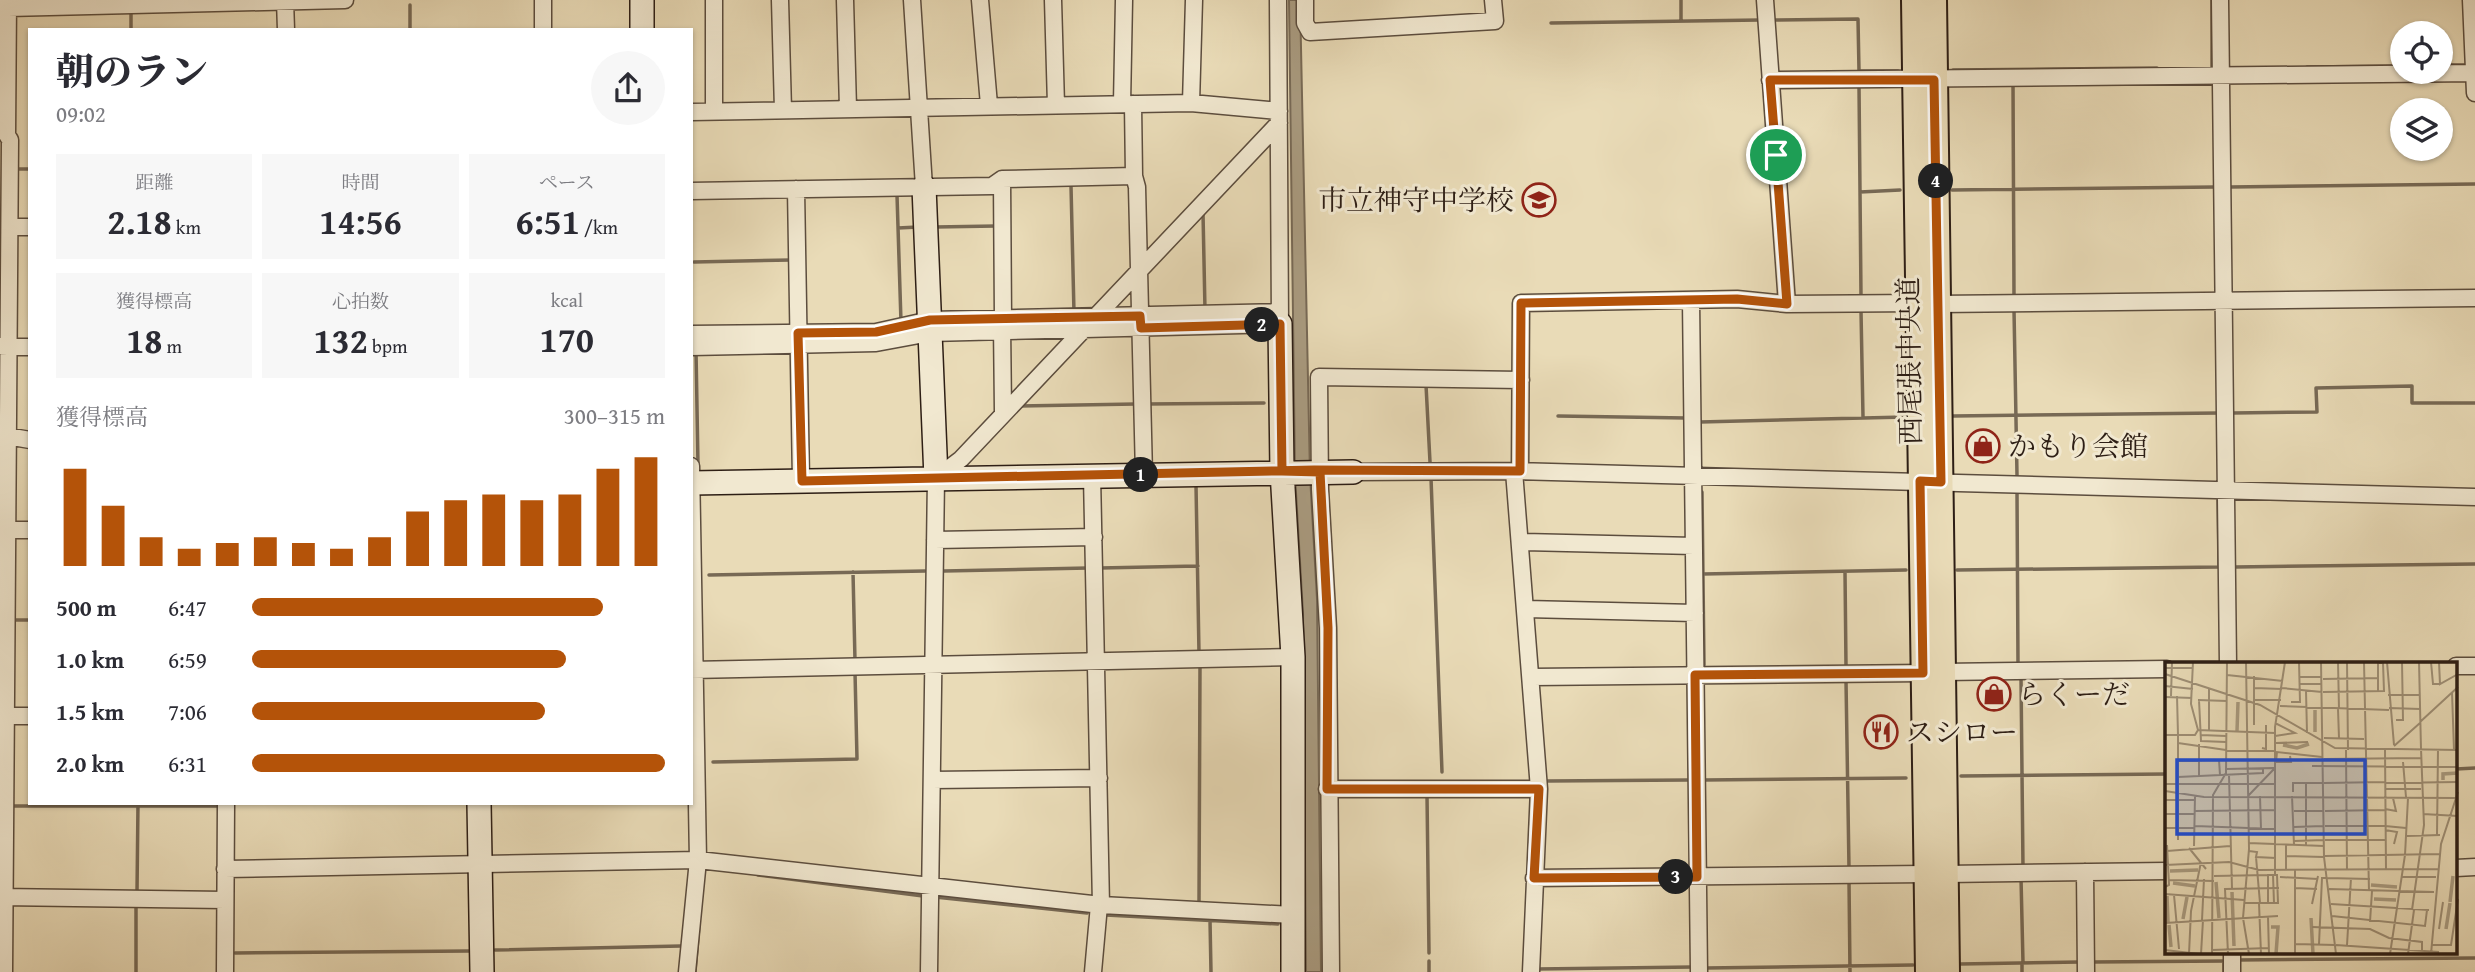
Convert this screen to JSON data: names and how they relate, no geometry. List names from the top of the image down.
{
  "streets": {
    "main road": ["西尾張中央道"]
  },
  "places": {
    "school or university": ["市立神守中学校"],
    "shop": ["かもり会館", "らくーだ"],
    "restaurant": ["スシロー"]
  },
  "page": {
    "heading": ["朝のラン", "09:02"],
    "stats": [
      ["距離", "2.18 km"],
      ["時間", "14:56"],
      ["ペース", "6:51 /km"],
      ["獲得標高", "18 m"],
      ["心拍数", "132 bpm"],
      ["kcal", "170"]
    ],
    "pins": [
      "4",
      "2",
      "1",
      "3"
    ],
    "chart": ["獲得標高", "300–315 m"],
    "list": [
      {
        "name": "500 m",
        "note": "6:47"
      },
      {
        "name": "1.0 km",
        "note": "6:59"
      },
      {
        "name": "1.5 km",
        "note": "7:06"
      },
      {
        "name": "2.0 km",
        "note": "6:31"
      }
    ]
  }
}
